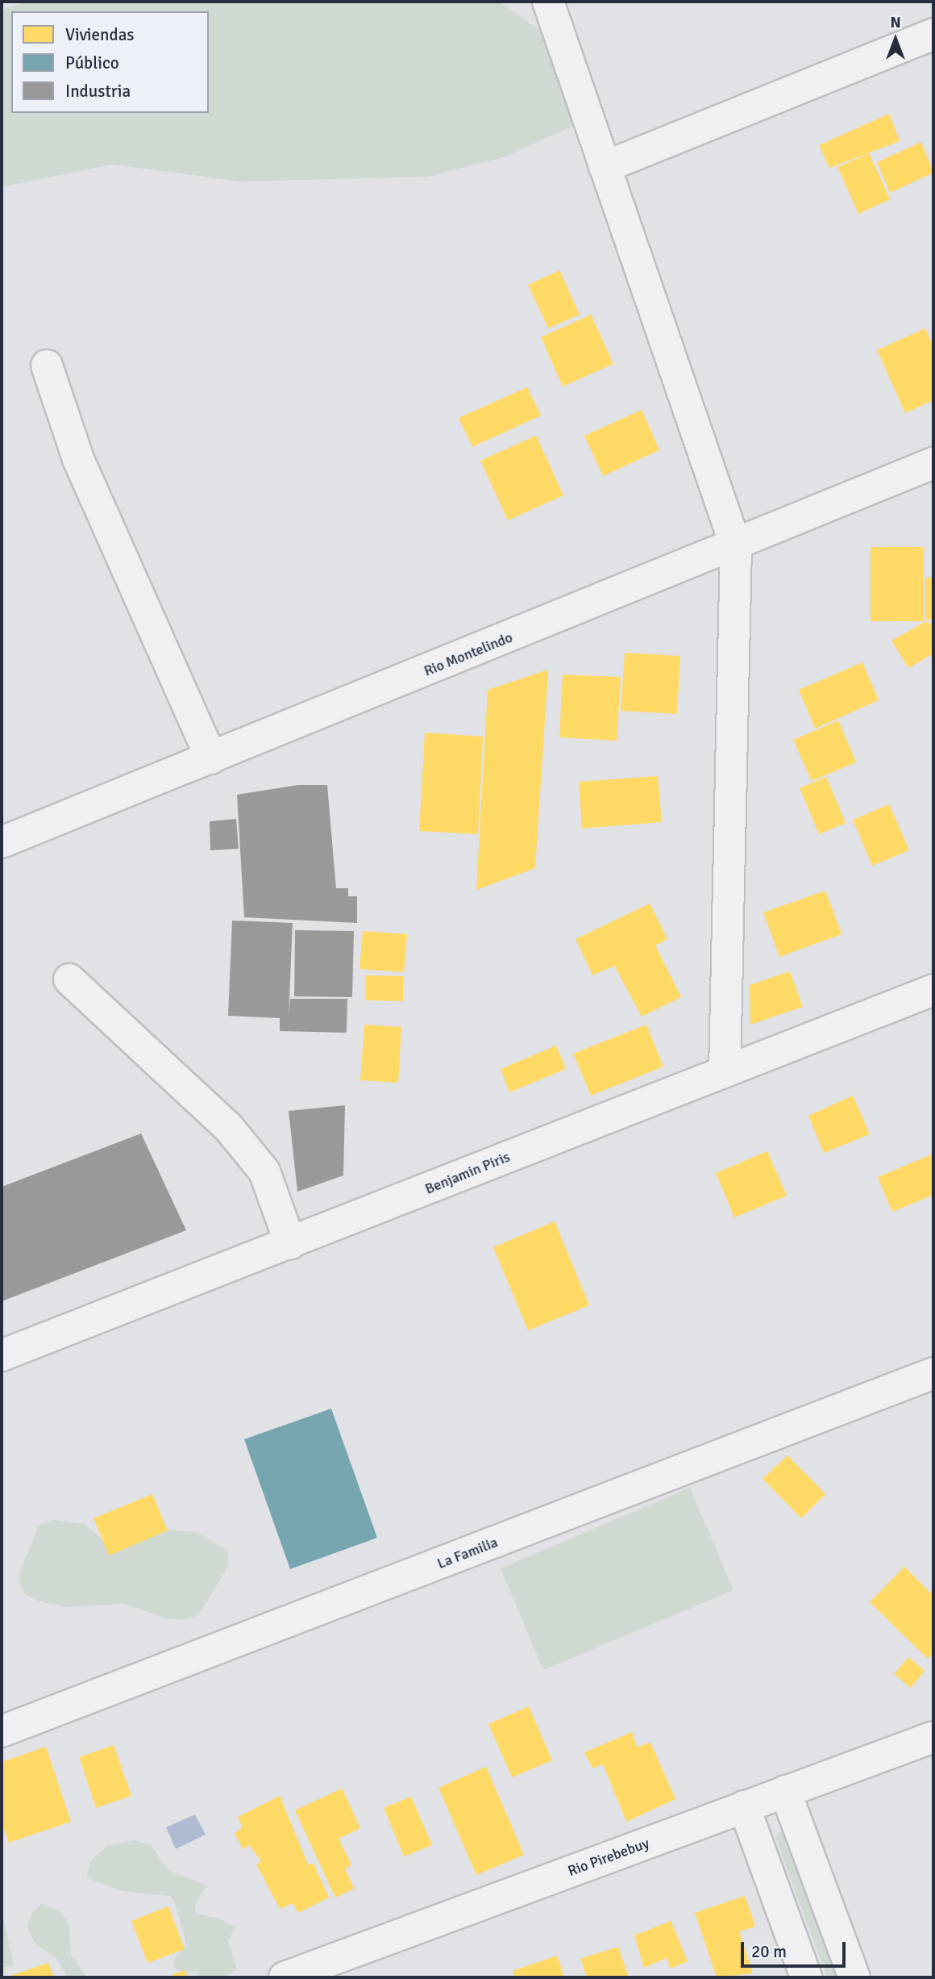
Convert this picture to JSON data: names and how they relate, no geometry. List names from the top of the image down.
{
  "streets": {
    "street": [
      "Rio Montelindo",
      "Benjamin Piris",
      "La Familia",
      "Rio Pirebebuy"
    ]
  },
  "legend": ["Viviendas", "Público", "Industria"],
  "scale_bar": "20 m",
  "north": "top"
}
